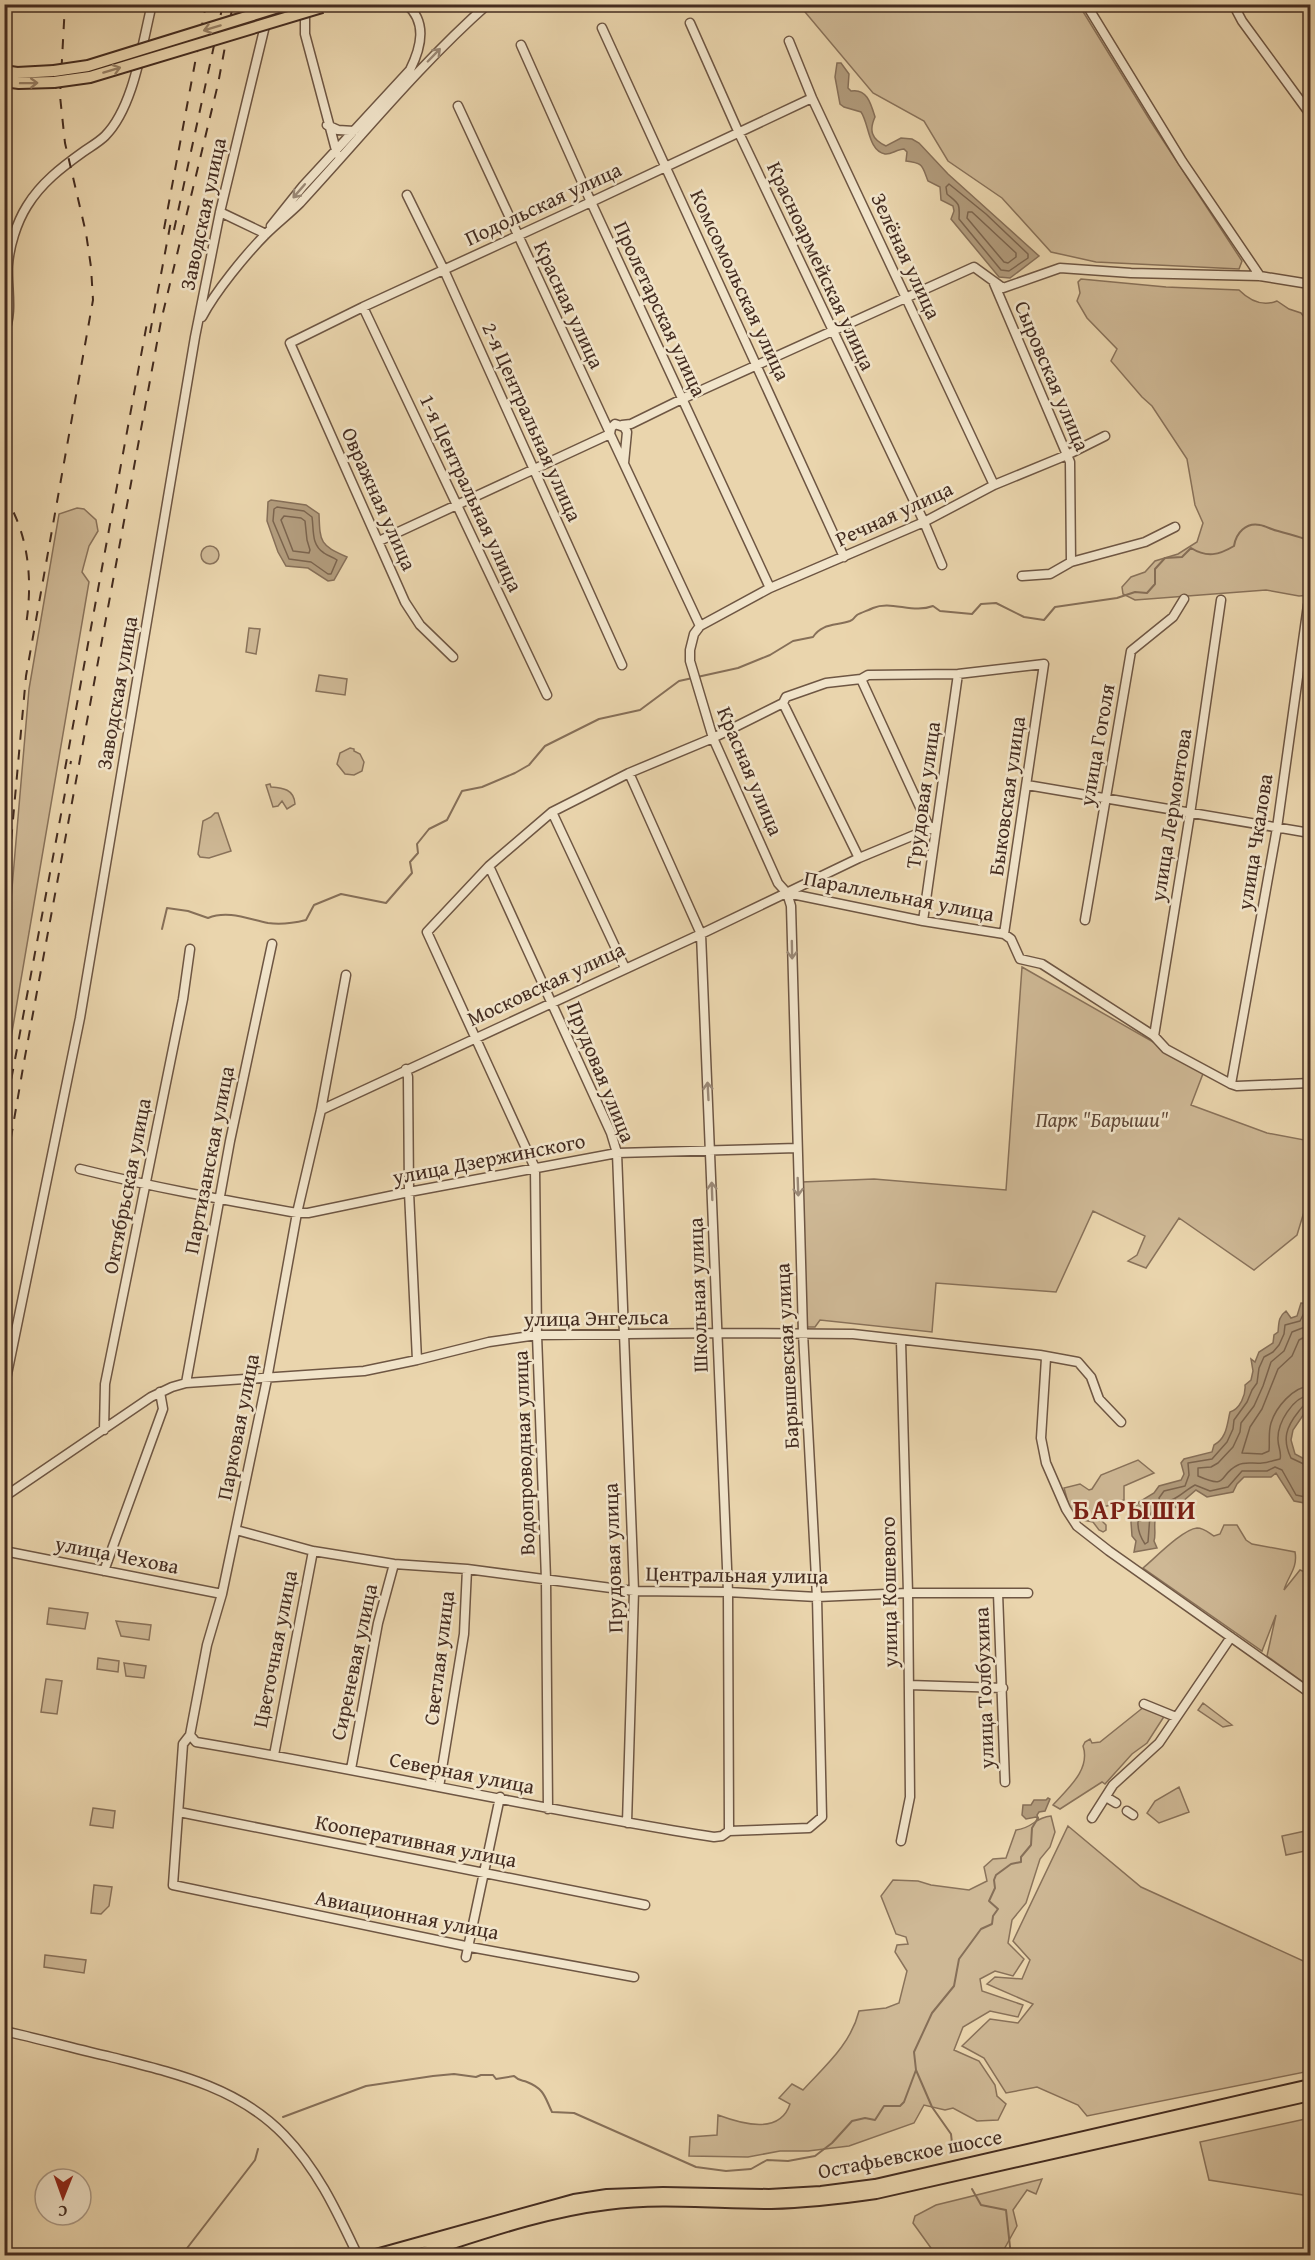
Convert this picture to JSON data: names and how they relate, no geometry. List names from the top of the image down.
{
  "streets": {
    "main road": ["Остафьевское шоссе"],
    "street": [
      "Подольская улица",
      "Заводская улица",
      "Зелёная улица",
      "Красноармейская улица",
      "Комсомольская улица",
      "Красная улица",
      "Пролетарская улица",
      "Сыровская улица",
      "2-я Центральная улица",
      "1-я Центральная улица",
      "Овражная улица",
      "Речная улица",
      "улица Гоголя",
      "Трудовая улица",
      "Быковская улица",
      "улица Лермонтова",
      "улица Чкалова",
      "Параллельная улица",
      "Московская улица",
      "Прудовая улица",
      "улица Дзержинского",
      "Партизанская улица",
      "Октябрьская улица",
      "Школьная улица",
      "улица Энгельса",
      "Барышевская улица",
      "Парковая улица",
      "Водопроводная улица",
      "улица Чехова",
      "Центральная улица",
      "улица Кошевого",
      "Цветочная улица",
      "Светлая улица",
      "Сиреневая улица",
      "улица Толбухина",
      "Северная улица",
      "Кооперативная улица",
      "Авиационная улица"
    ]
  },
  "crossings": [
    ["Подольская улица", "Зелёная улица"],
    ["Подольская улица", "Красноармейская улица"],
    ["Подольская улица", "Комсомольская улица"],
    ["Подольская улица", "Красная улица"],
    ["Подольская улица", "Пролетарская улица"],
    ["Подольская улица", "2-я Центральная улица"],
    ["Подольская улица", "1-я Центральная улица"],
    ["Подольская улица", "Овражная улица"],
    ["Зелёная улица", "Речная улица"],
    ["Красноармейская улица", "Речная улица"],
    ["Комсомольская улица", "Речная улица"],
    ["Красная улица", "Речная улица"],
    ["Красная улица", "Параллельная улица"],
    ["Красная улица", "Московская улица"],
    ["Красная улица", "Барышевская улица"],
    ["Пролетарская улица", "Речная улица"],
    ["Сыровская улица", "Речная улица"],
    ["Трудовая улица", "Быковская улица"],
    ["Трудовая улица", "Параллельная улица"],
    ["Трудовая улица", "Московская улица"],
    ["Быковская улица", "Параллельная улица"],
    ["Параллельная улица", "Московская улица"],
    ["Параллельная улица", "Барышевская улица"],
    ["Московская улица", "Прудовая улица"],
    ["Московская улица", "Школьная улица"],
    ["Московская улица", "Барышевская улица"],
    ["Московская улица", "Парковая улица"],
    ["Московская улица", "Водопроводная улица"],
    ["Прудовая улица", "улица Дзержинского"],
    ["Прудовая улица", "улица Энгельса"],
    ["Прудовая улица", "Водопроводная улица"],
    ["Прудовая улица", "Центральная улица"],
    ["Прудовая улица", "Северная улица"],
    ["улица Дзержинского", "Партизанская улица"],
    ["улица Дзержинского", "Октябрьская улица"],
    ["улица Дзержинского", "Школьная улица"],
    ["улица Дзержинского", "Барышевская улица"],
    ["улица Дзержинского", "Парковая улица"],
    ["улица Дзержинского", "Водопроводная улица"],
    ["Партизанская улица", "улица Энгельса"],
    ["Октябрьская улица", "улица Энгельса"],
    ["Школьная улица", "улица Энгельса"],
    ["Школьная улица", "Центральная улица"],
    ["Школьная улица", "Северная улица"],
    ["улица Энгельса", "Барышевская улица"],
    ["улица Энгельса", "Парковая улица"],
    ["улица Энгельса", "Водопроводная улица"],
    ["улица Энгельса", "улица Кошевого"],
    ["Барышевская улица", "Центральная улица"],
    ["Барышевская улица", "Северная улица"],
    ["Парковая улица", "улица Чехова"],
    ["Парковая улица", "Центральная улица"],
    ["Парковая улица", "Северная улица"],
    ["Парковая улица", "Кооперативная улица"],
    ["Парковая улица", "Авиационная улица"],
    ["Водопроводная улица", "Центральная улица"],
    ["Водопроводная улица", "Северная улица"],
    ["Центральная улица", "улица Кошевого"],
    ["Центральная улица", "Цветочная улица"],
    ["Центральная улица", "Светлая улица"],
    ["Центральная улица", "Сиреневая улица"],
    ["Центральная улица", "улица Толбухина"],
    ["Цветочная улица", "Северная улица"],
    ["Светлая улица", "Северная улица"],
    ["Сиреневая улица", "Северная улица"]
  ],
  "one_way": ["Школьная улица", "Барышевская улица"],
  "districts": ["БАРЫШИ"],
  "parks": ["Парк \"Барыши\""],
  "north": "bottom"
}
